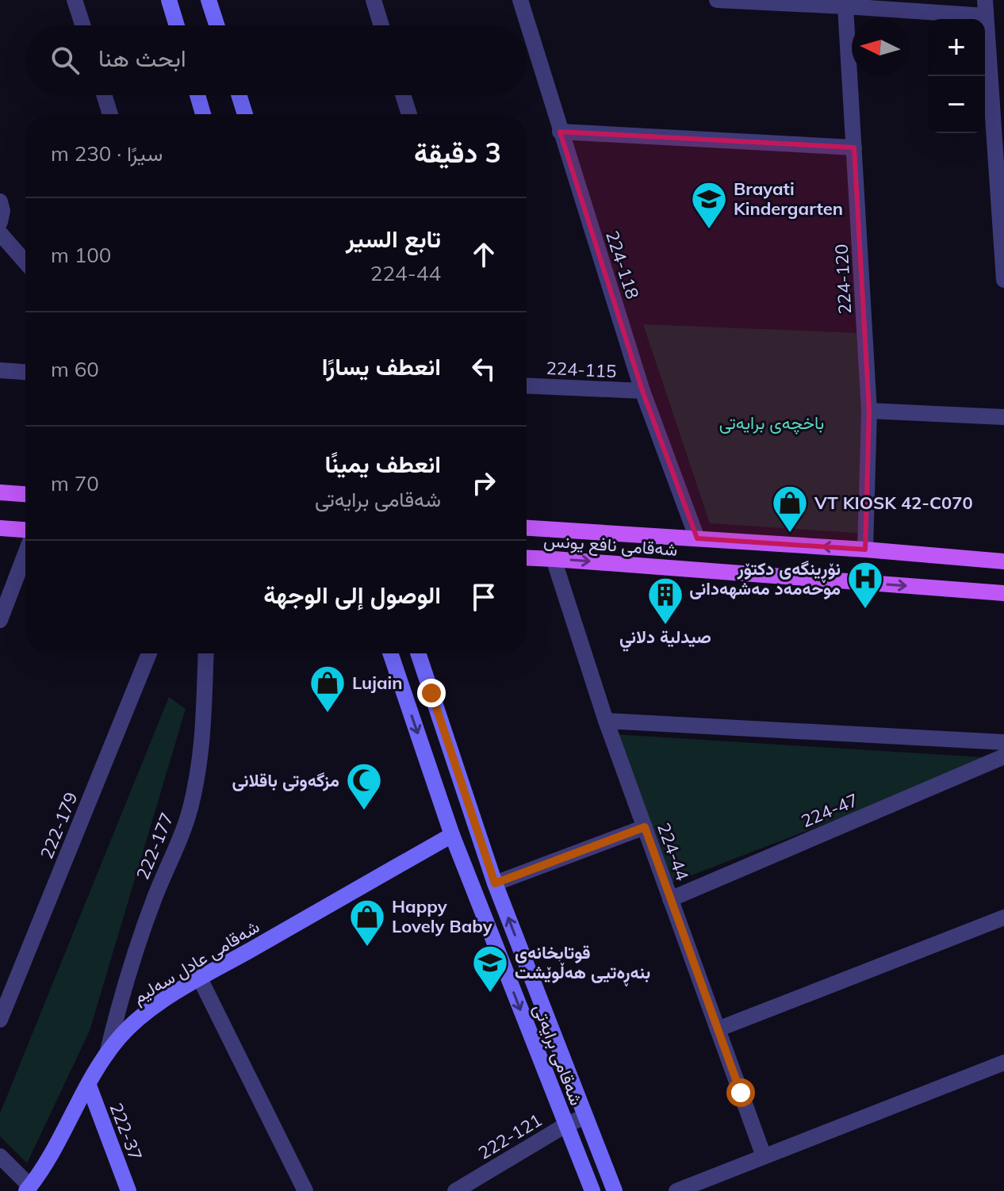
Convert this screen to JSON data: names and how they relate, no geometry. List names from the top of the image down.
{
  "streets": {
    "main road": [
      "شەقامی نافع یونس",
      "شەقامی عادل سەلیم",
      "شەقامی برایەتی",
      "222-37"
    ],
    "street": [
      "224-118",
      "224-120",
      "224-115",
      "224-47",
      "222-179",
      "222-177",
      "224-44",
      "222-121"
    ]
  },
  "crossings": [
    ["224-118", "224-115"],
    ["224-118", "شەقامی نافع یونس"],
    ["224-120", "شەقامی نافع یونس"],
    ["شەقامی نافع یونس", "224-44"],
    ["224-47", "224-44"],
    ["222-177", "شەقامی عادل سەلیم"],
    ["شەقامی عادل سەلیم", "شەقامی برایەتی"],
    ["شەقامی عادل سەلیم", "222-37"],
    ["شەقامی برایەتی", "222-121"]
  ],
  "parks": ["باخچەی برایەتی"],
  "places": {
    "school or university": ["Brayati Kindergarten", "قوتابخانەی بنەڕەتیی هەڵوێشت"],
    "shop": ["VT KIOSK 42-C070", "Lujain", "Happy Lovely Baby"],
    "hospital": ["نۆڕینگەی دکتۆر موحەمەد مەشهەدانی"],
    "building": ["صيدلية دلاني"],
    "mosque": ["مزگەوتی باقلانی"]
  },
  "north": "left",
  "page": {
    "map_buttons": ["+", "−"],
    "search": "ابحث هنا",
    "heading": ["3 دقيقة", "سيرًا · 230 m"],
    "list": [
      ["تابع السير", "224-44", "100 m"],
      ["انعطف يسارًا", "60 m"],
      ["انعطف يمينًا", "شەقامی برایەتی", "70 m"],
      "الوصول إلى الوجهة"
    ]
  }
}
